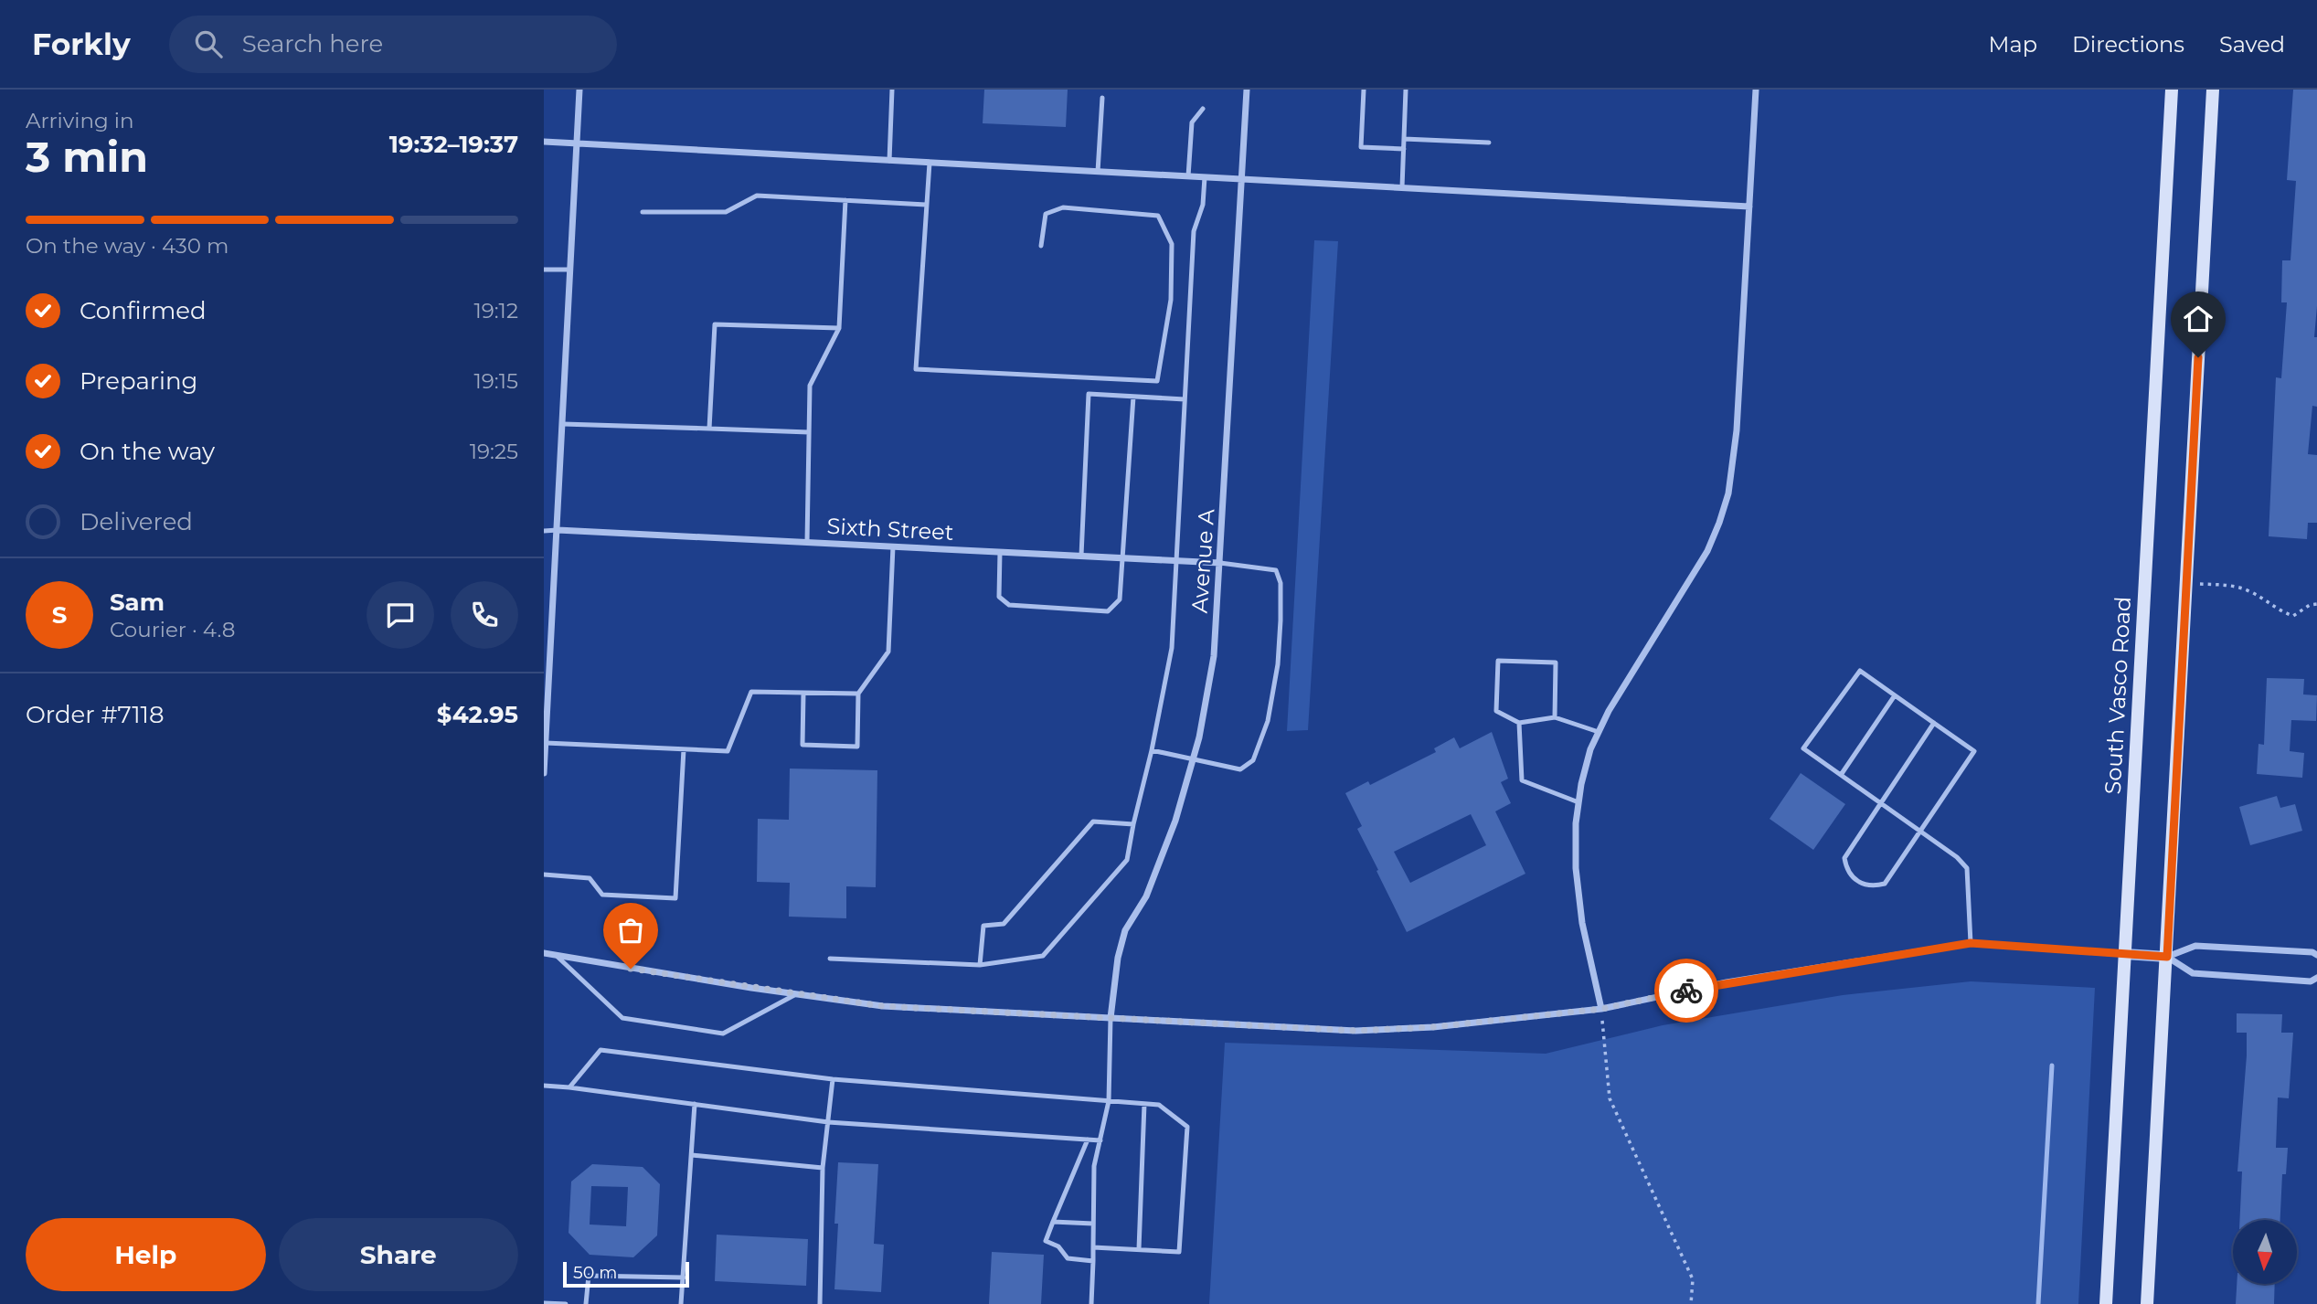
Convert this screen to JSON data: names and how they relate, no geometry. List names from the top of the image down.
{
  "streets": {
    "main road": ["South Vasco Road"],
    "street": ["Sixth Street", "Avenue A"]
  },
  "crossings": [
    ["Sixth Street", "Avenue A"]
  ],
  "scale_bar": "50 m",
  "north": "bottom",
  "page": {
    "header": "Forkly",
    "search": "Search here",
    "nav": ["Map", "Directions", "Saved"],
    "heading": ["3 min", "Arriving in", "19:32–19:37"],
    "panel": [
      "Sam",
      "Courier · 4.8",
      "Order #7118",
      "$42.95"
    ],
    "bar": "On the way · 430 m",
    "list": [
      ["Confirmed", "19:12"],
      ["Preparing", "19:15"],
      ["On the way", "19:25"],
      "Delivered"
    ],
    "round": "S",
    "buttons": ["Help", "Share"],
    "scale": "50 m"
  }
}
